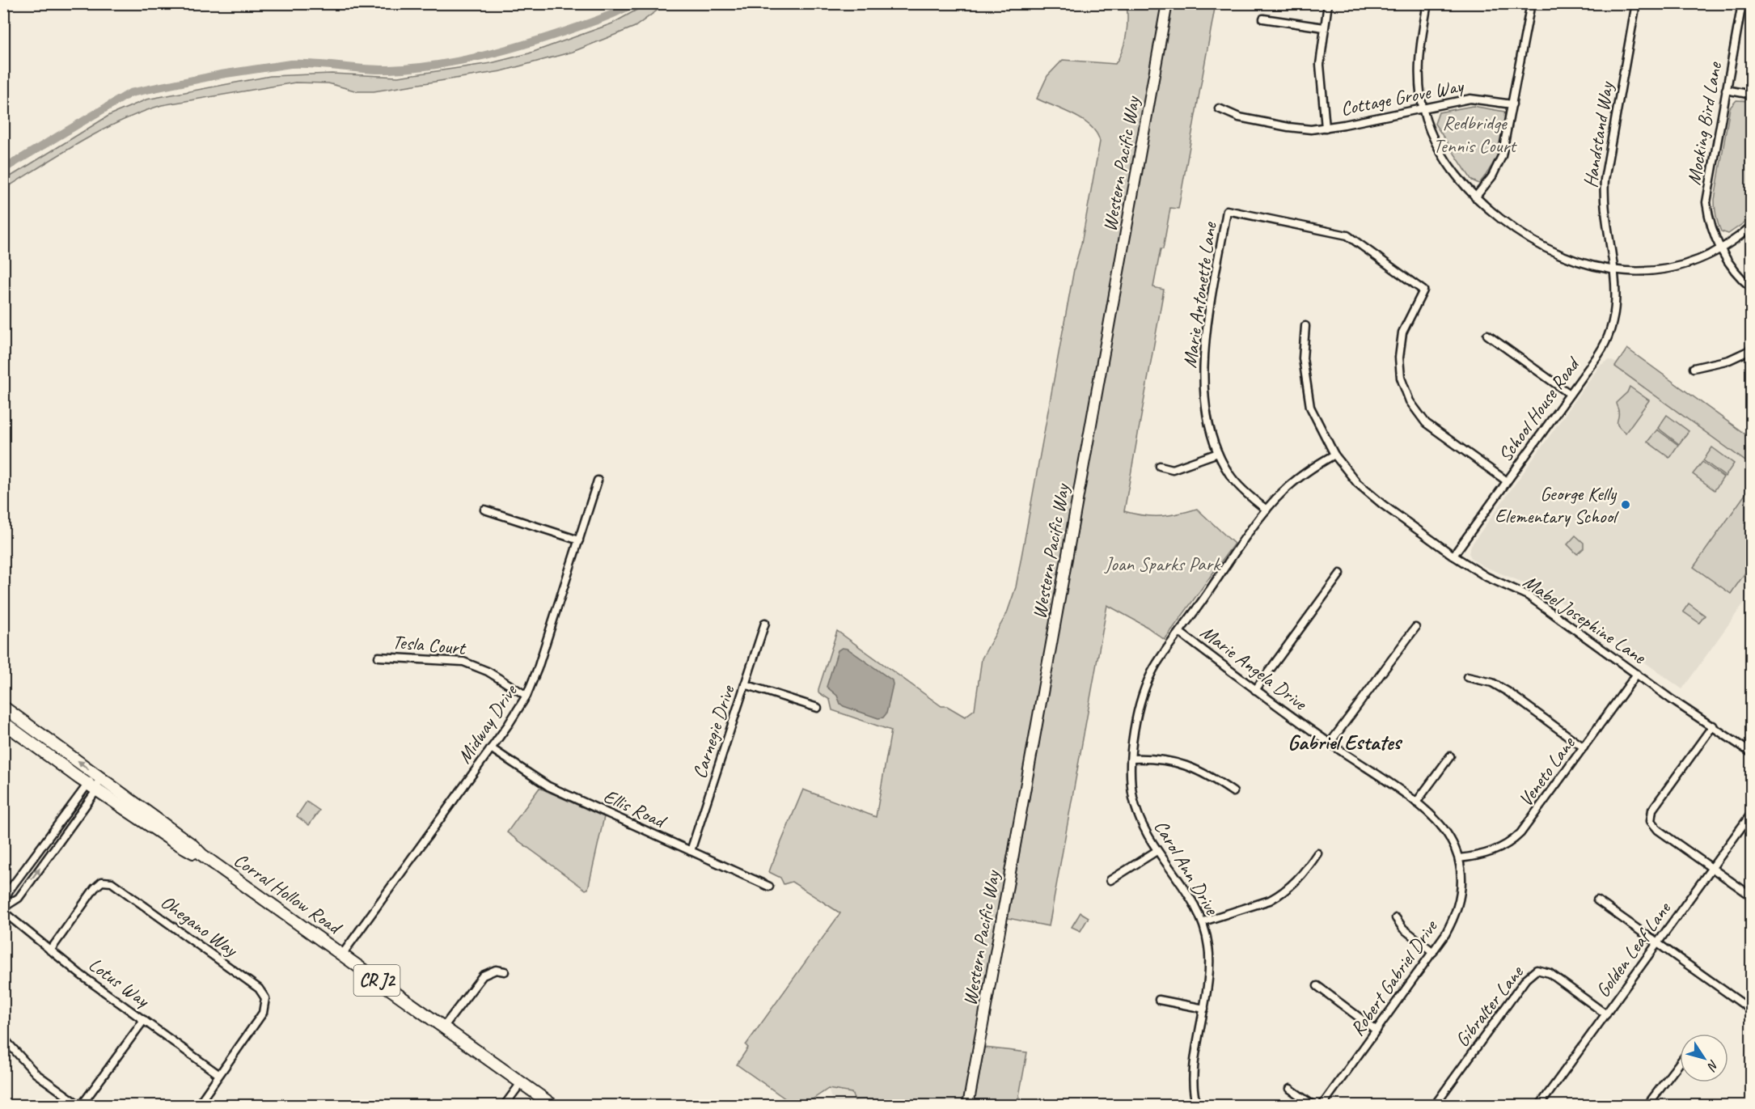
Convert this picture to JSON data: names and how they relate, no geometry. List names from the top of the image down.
{
  "streets": {
    "main road": ["Corral Hollow Road", "CR J2"],
    "street": [
      "Cottage Grove Way",
      "Mocking Bird Lane",
      "Handstand Way",
      "Western Pacific Way",
      "Marie Antonette Lane",
      "School House Road",
      "Mabel Josephine Lane",
      "Tesla Court",
      "Marie Angela Drive",
      "Midway Drive",
      "Carnegie Drive",
      "Veneto Lane",
      "Ellis Road",
      "Carol Ann Drive",
      "Ohegano Way",
      "Golden Leaf Lane",
      "Robert Gabriel Drive",
      "Lotus Way",
      "Gibralter Lane"
    ]
  },
  "crossings": [
    ["Handstand Way", "School House Road"],
    ["Marie Antonette Lane", "School House Road"],
    ["Marie Antonette Lane", "Carol Ann Drive"],
    ["School House Road", "Mabel Josephine Lane"],
    ["Mabel Josephine Lane", "Veneto Lane"],
    ["Mabel Josephine Lane", "Carol Ann Drive"],
    ["Tesla Court", "Midway Drive"],
    ["Marie Angela Drive", "Veneto Lane"],
    ["Marie Angela Drive", "Carol Ann Drive"],
    ["Marie Angela Drive", "Robert Gabriel Drive"],
    ["Midway Drive", "Ellis Road"],
    ["Midway Drive", "Corral Hollow Road"],
    ["Carnegie Drive", "Ellis Road"],
    ["Veneto Lane", "Robert Gabriel Drive"],
    ["Ohegano Way", "Lotus Way"],
    ["Golden Leaf Lane", "Gibralter Lane"]
  ],
  "districts": ["Gabriel Estates"],
  "parks": ["Redbridge Tennis Court", "Joan Sparks Park"],
  "places": ["George Kelly Elementary School"],
  "north": "bottom right"
}
